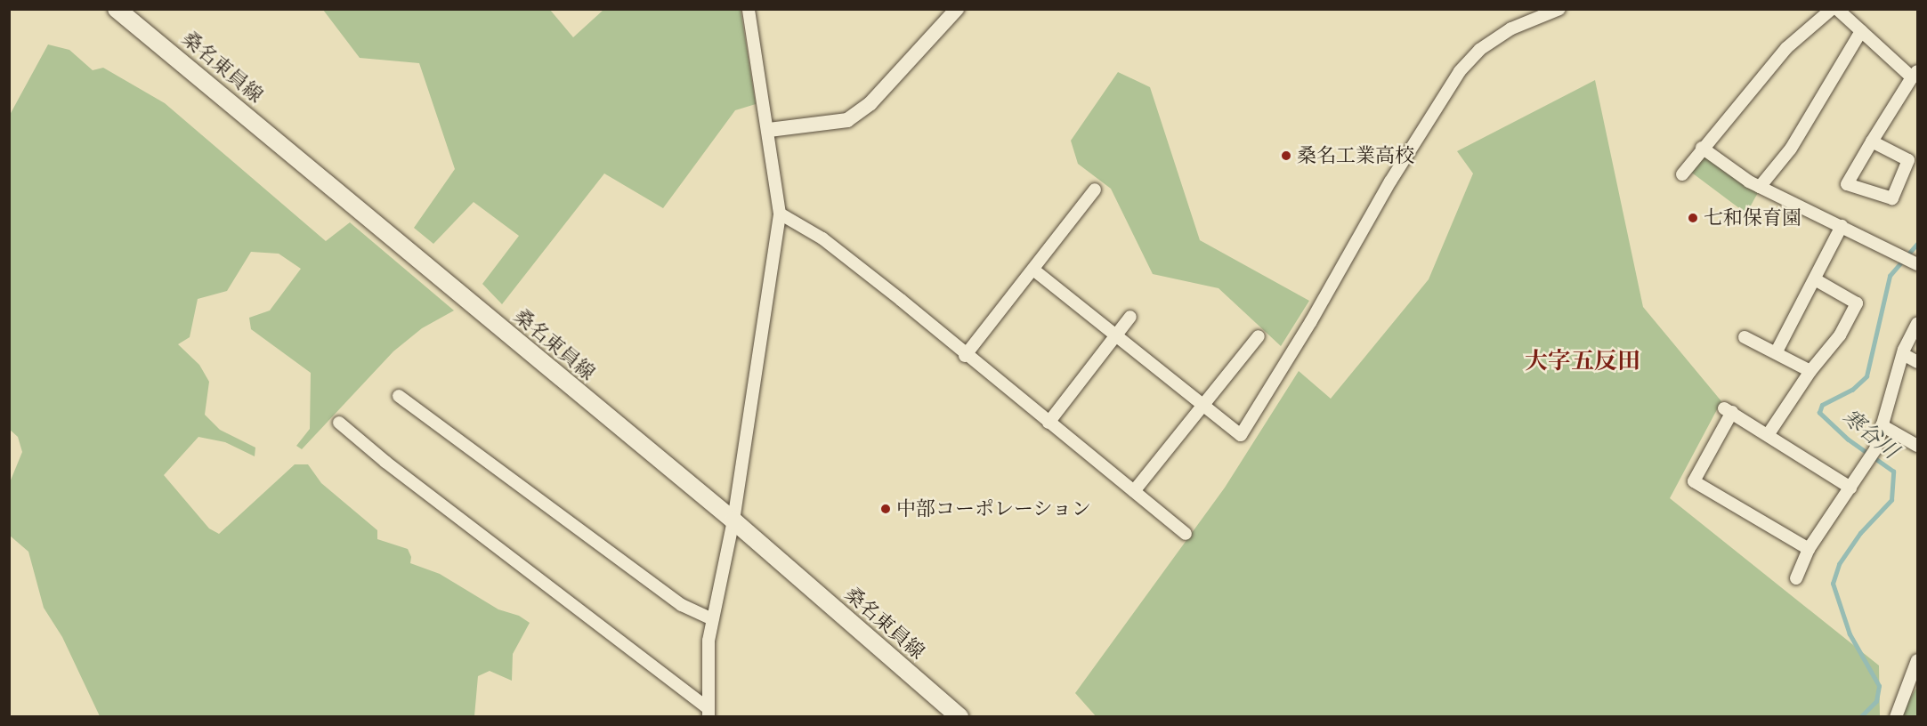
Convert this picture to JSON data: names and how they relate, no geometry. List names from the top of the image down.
{
  "streets": {
    "main road": ["桑名東員線"]
  },
  "districts": ["大字五反田"],
  "water": ["寒谷川"],
  "places": ["桑名工業高校", "七和保育園", "中部コーポレーション"]
}
